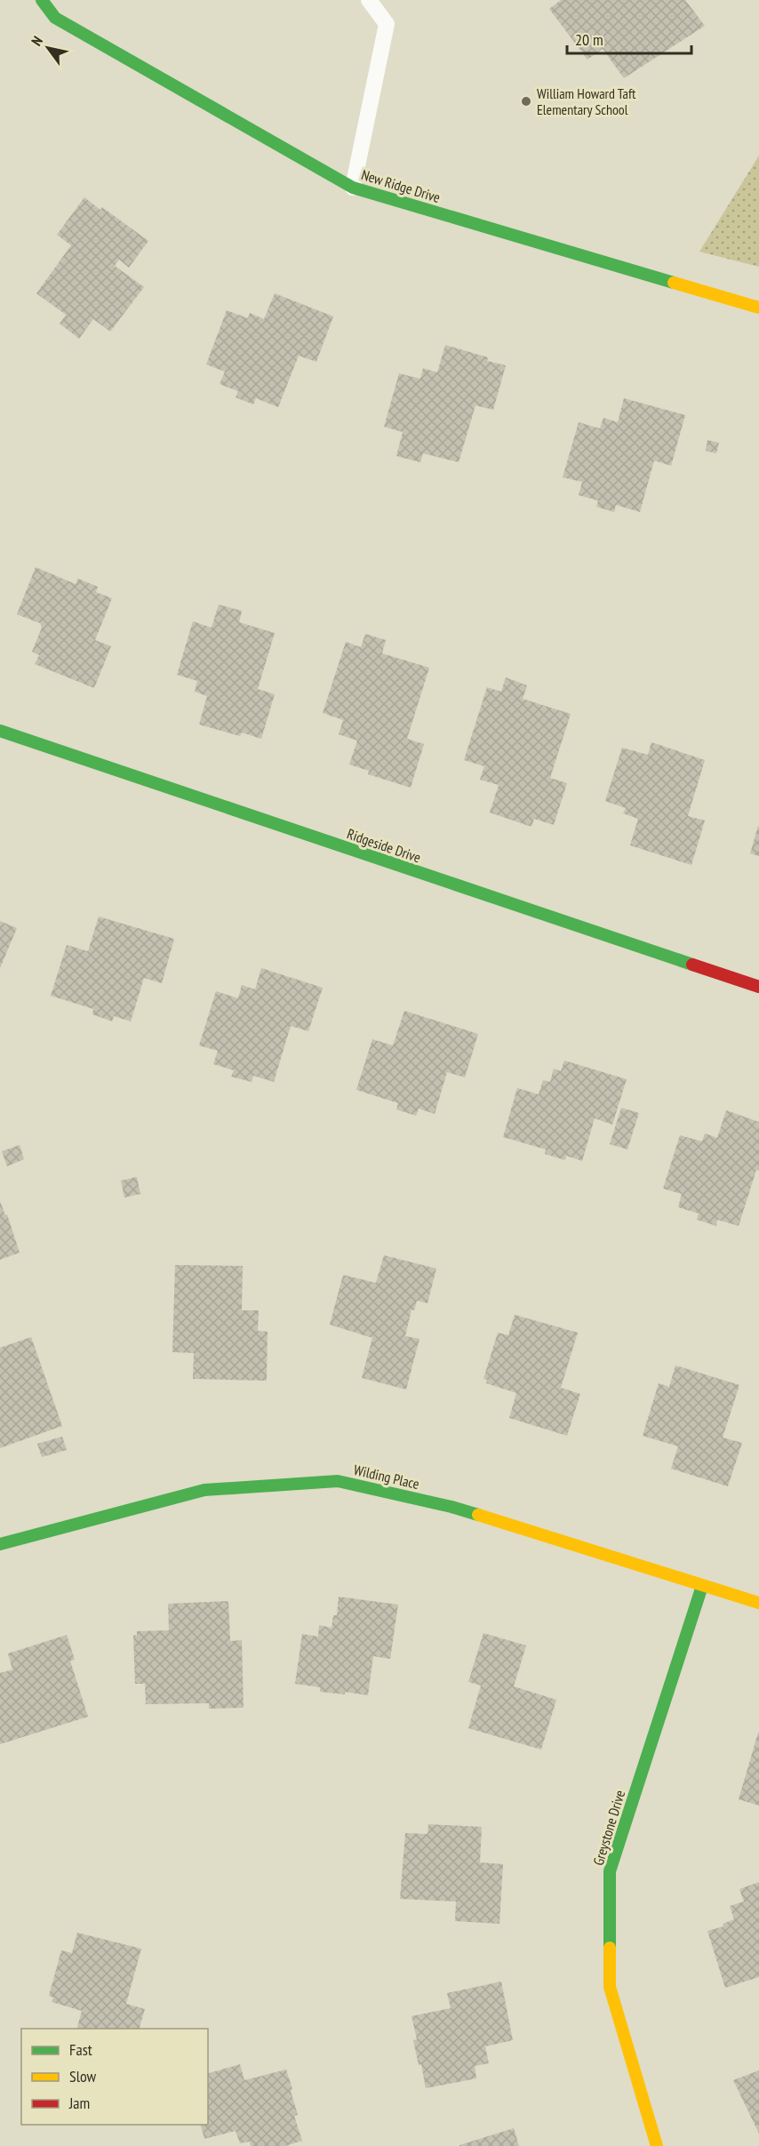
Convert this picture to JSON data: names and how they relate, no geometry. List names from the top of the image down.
{
  "streets": {
    "street": [
      "New Ridge Drive",
      "Ridgeside Drive",
      "Wilding Place",
      "Greystone Drive"
    ]
  },
  "crossings": [
    ["Wilding Place", "Greystone Drive"]
  ],
  "places": ["William Howard Taft Elementary School"],
  "legend": ["Fast", "Slow", "Jam"],
  "scale_bar": "20 m",
  "north": "top left"
}
